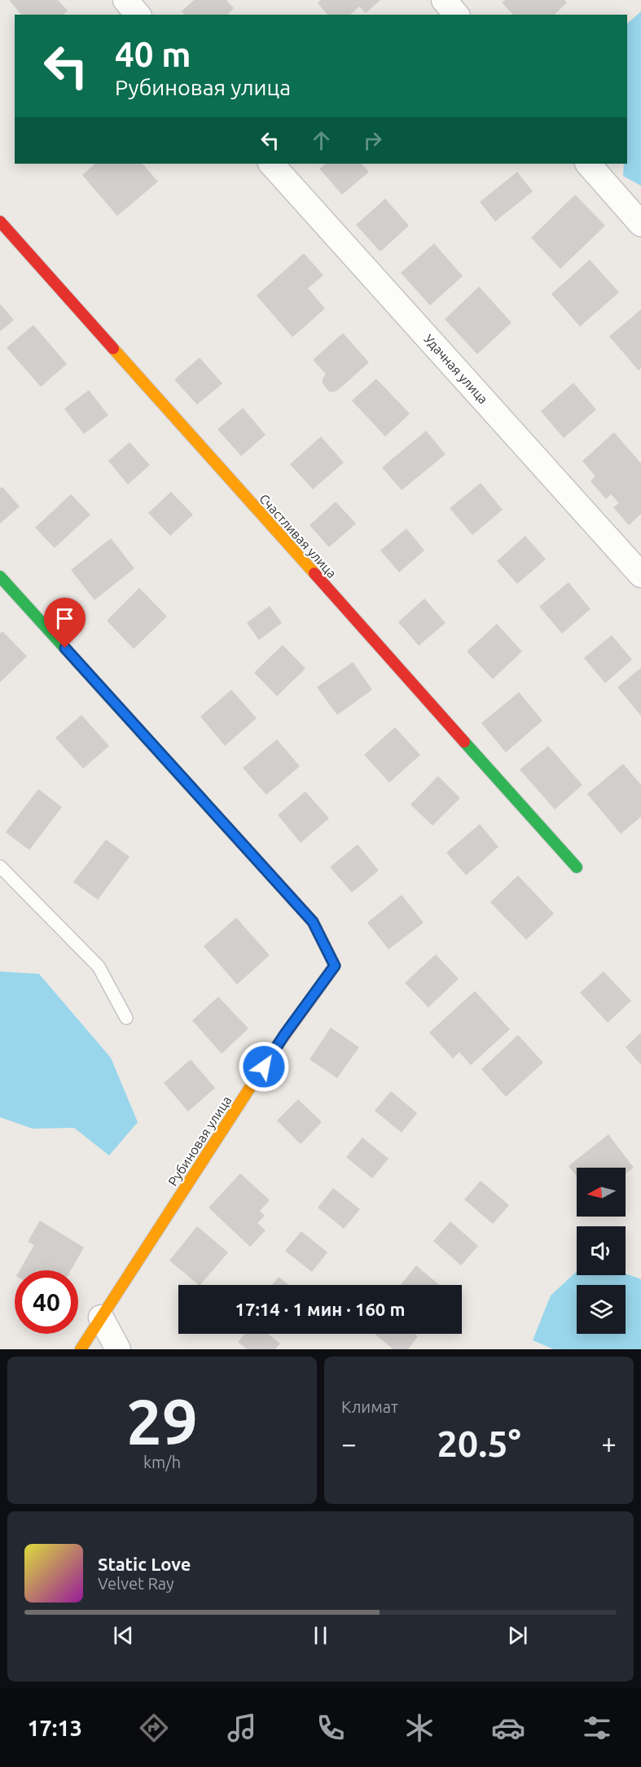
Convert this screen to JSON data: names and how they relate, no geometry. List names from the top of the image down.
{
  "streets": {
    "street": ["Удачная улица", "Счастливая улица", "Рубиновая улица"]
  },
  "north": "left",
  "page": {
    "turn": ["40 m", "Рубиновая улица"],
    "limit": "40",
    "trip": "17:14 · 1 мин · 160 m",
    "tile": [
      ["29", "km/h"],
      "Климат"
    ],
    "heat": ["−", "20.5°", "+"],
    "song": ["Static Love", "Velvet Ray"],
    "tabs": "17:13"
  }
}
